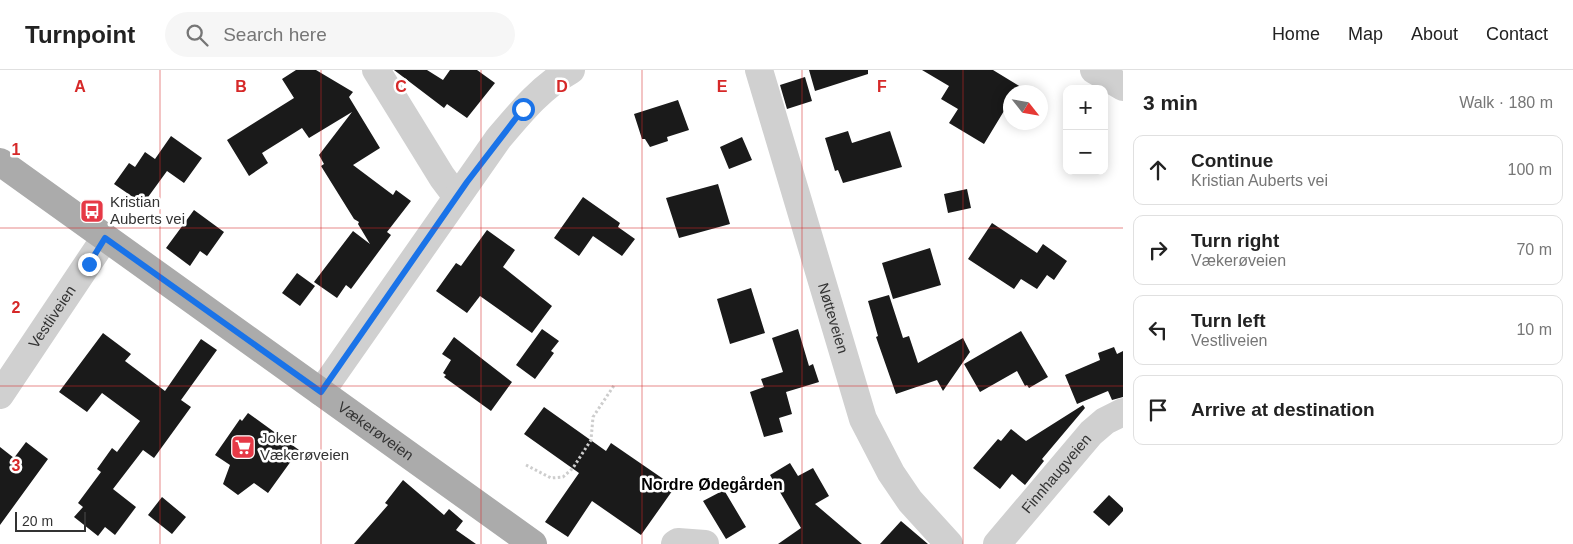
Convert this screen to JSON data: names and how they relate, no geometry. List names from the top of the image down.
{
  "streets": {
    "main road": ["Vækerøveien"],
    "street": ["Vestliveien", "Nøtteveien", "Finnhaugveien"]
  },
  "crossings": [
    ["Vestliveien", "Vækerøveien"]
  ],
  "districts": ["Nordre Ødegården"],
  "places": {
    "bus stop": ["Kristian Auberts vei"],
    "supermarket": ["Joker Vækerøveien"]
  },
  "scale_bar": "20 m",
  "north": "bottom right",
  "page": {
    "header": "Turnpoint",
    "search": "Search here",
    "nav": [
      "Home",
      "Map",
      "About",
      "Contact"
    ],
    "heading": ["3 min", "Walk · 180 m"],
    "map_buttons": ["+", "−"],
    "list": [
      ["Continue", "Kristian Auberts vei", "100 m"],
      ["Turn right", "Vækerøveien", "70 m"],
      ["Turn left", "Vestliveien", "10 m"],
      "Arrive at destination"
    ],
    "scale": "20 m"
  },
  "grid": {
    "columns": [
      "A",
      "B",
      "C",
      "D",
      "E",
      "F"
    ],
    "rows": ["1", "2", "3"]
  }
}
